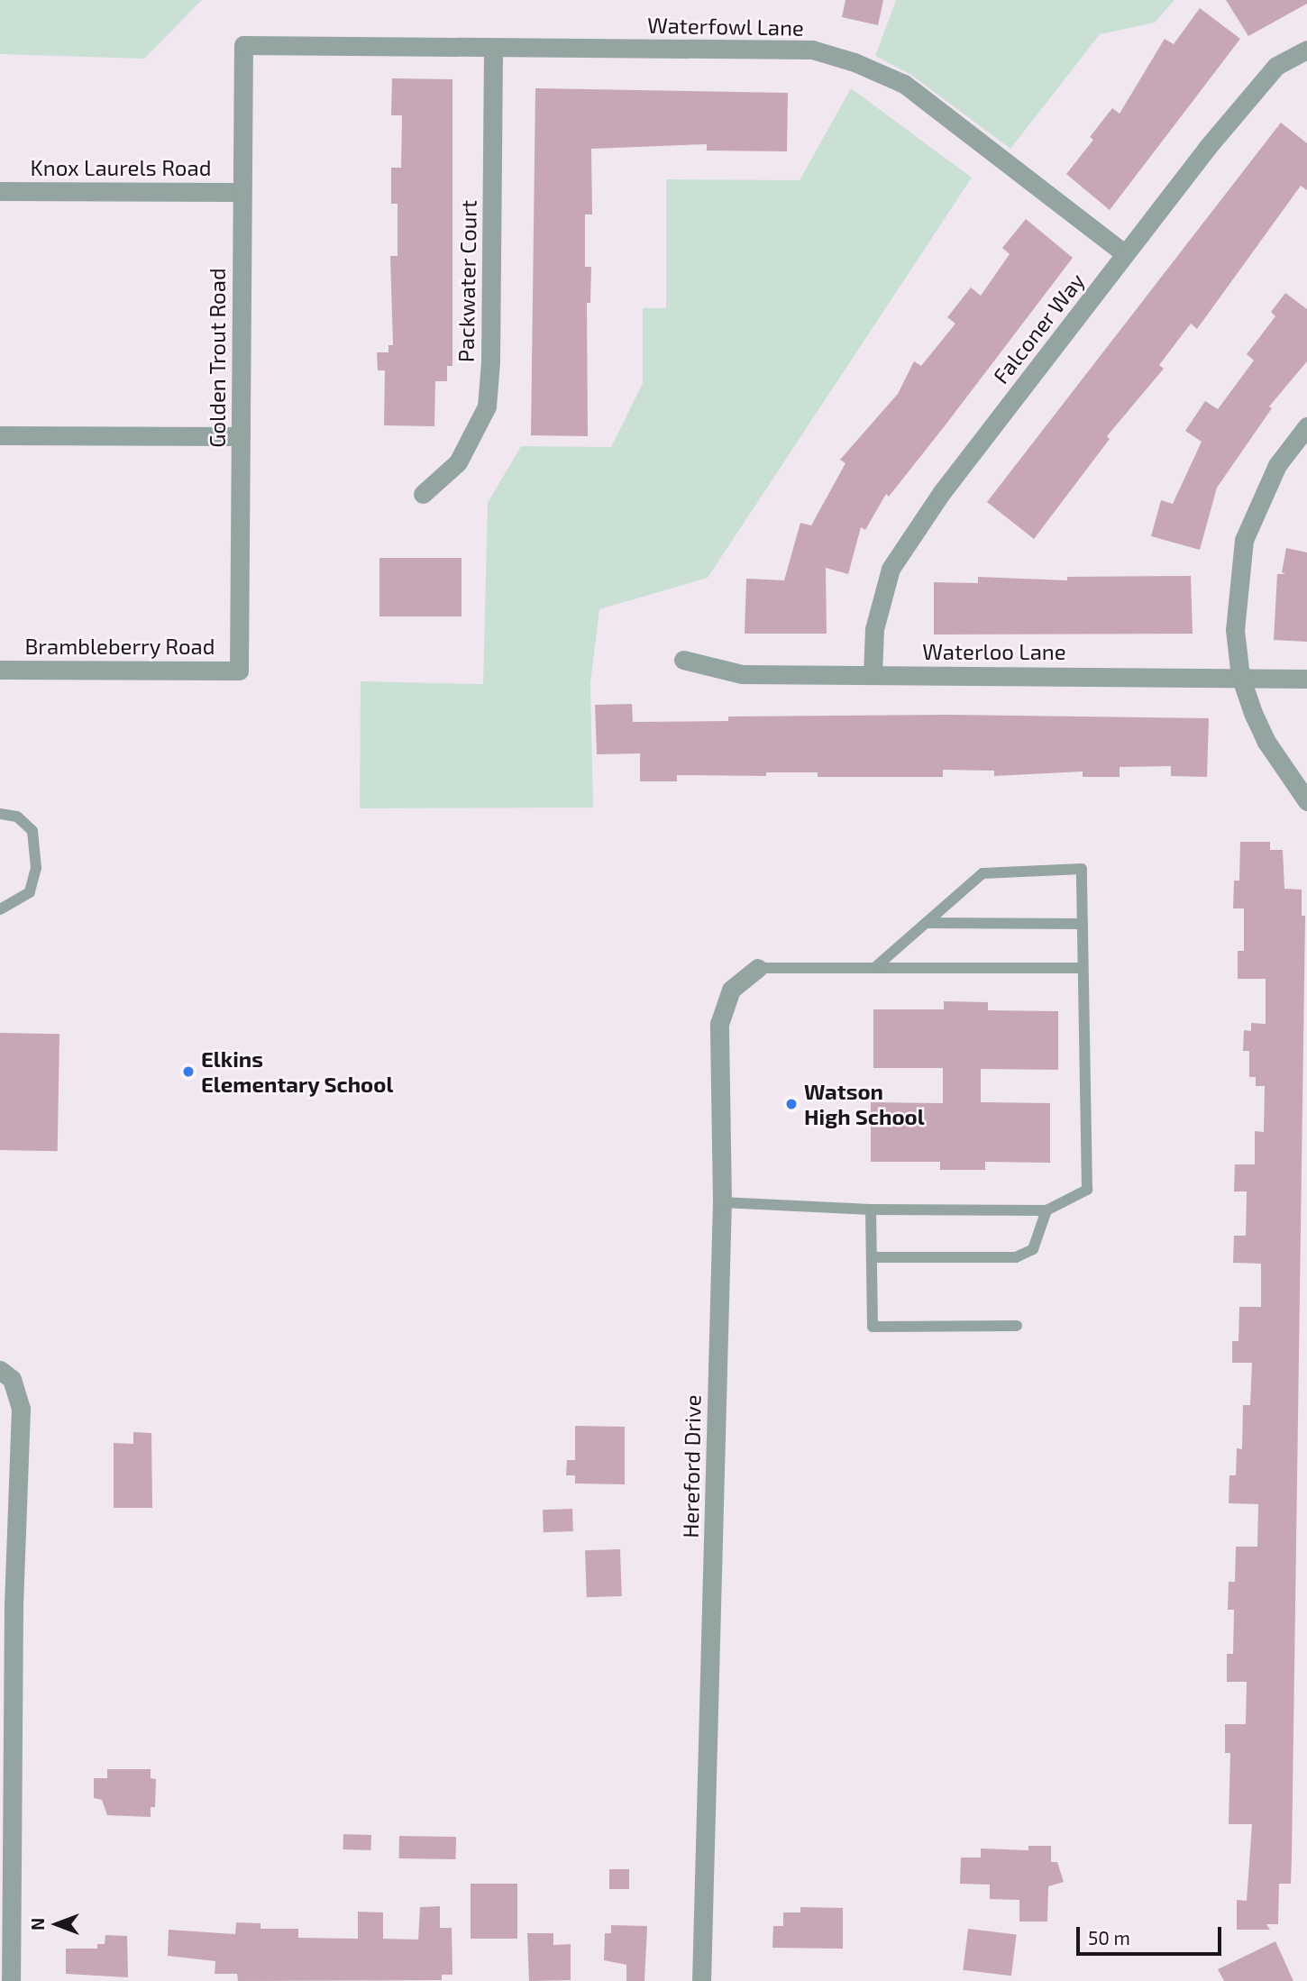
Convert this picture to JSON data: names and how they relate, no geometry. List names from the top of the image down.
{
  "streets": {
    "street": [
      "Waterfowl Lane",
      "Knox Laurels Road",
      "Packwater Court",
      "Falconer Way",
      "Golden Trout Road",
      "Brambleberry Road",
      "Waterloo Lane",
      "Hereford Drive"
    ]
  },
  "crossings": [
    ["Waterfowl Lane", "Packwater Court"],
    ["Waterfowl Lane", "Falconer Way"],
    ["Waterfowl Lane", "Golden Trout Road"],
    ["Knox Laurels Road", "Golden Trout Road"],
    ["Falconer Way", "Waterloo Lane"],
    ["Golden Trout Road", "Brambleberry Road"]
  ],
  "places": ["Elkins Elementary School", "Watson High School"],
  "scale_bar": "50 m",
  "north": "left"
}
